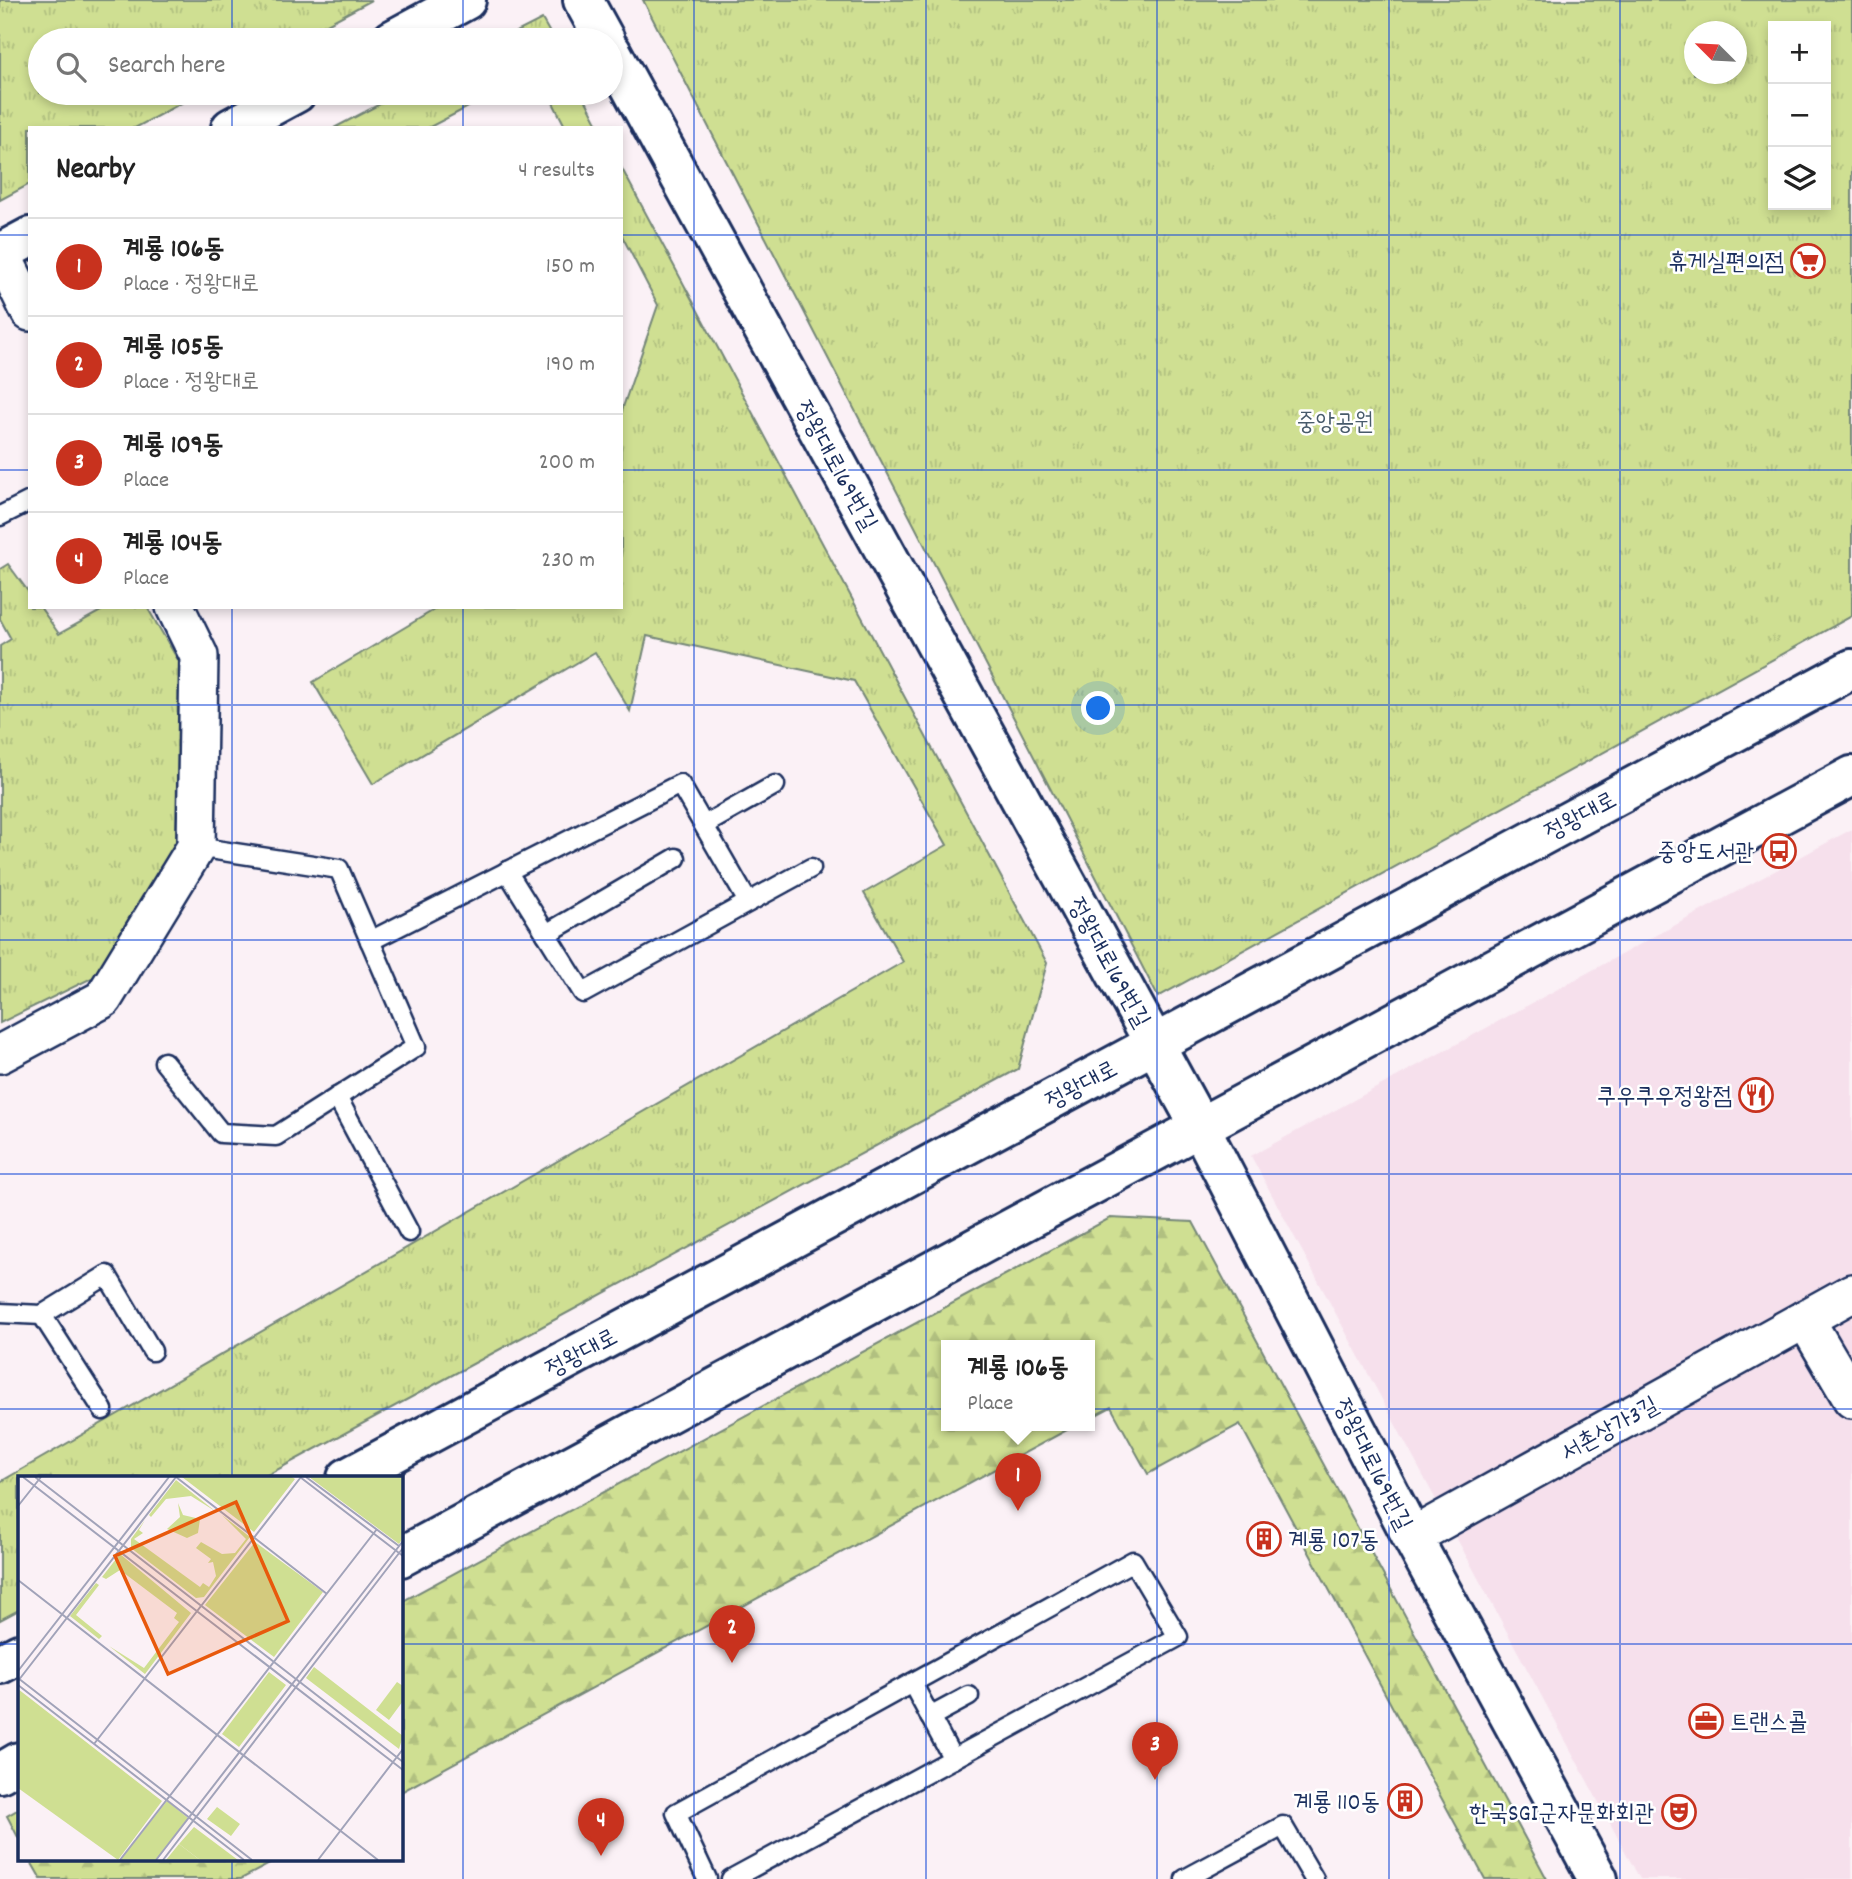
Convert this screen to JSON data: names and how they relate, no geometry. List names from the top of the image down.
{
  "streets": {
    "street": ["정왕대로169번길", "정왕대로", "서촌상가3길"]
  },
  "crossings": [
    ["정왕대로169번길", "정왕대로"],
    ["정왕대로169번길", "서촌상가3길"]
  ],
  "parks": ["중앙공원"],
  "places": {
    "supermarket": ["휴게실편의점"],
    "bus stop": ["중앙도서관"],
    "restaurant": ["쿠우쿠우정왕점"],
    "building": ["계룡 107동", "계룡 110동"],
    "office": ["트랜스콜"],
    "theatre": ["한국SGI군자문화회관"]
  },
  "north": "top left",
  "page": {
    "map_buttons": ["+", "−"],
    "search": "Search here",
    "heading": ["Nearby", "4 results"],
    "list": [
      {
        "mark": "1",
        "name": "계룡 106동",
        "note": "Place · 정왕대로",
        "value": "150 m"
      },
      {
        "mark": "2",
        "name": "계룡 105동",
        "note": "Place · 정왕대로",
        "value": "190 m"
      },
      {
        "mark": "3",
        "name": "계룡 109동",
        "note": "Place",
        "value": "200 m"
      },
      {
        "mark": "4",
        "name": "계룡 104동",
        "note": "Place",
        "value": "230 m"
      }
    ],
    "popup": ["계룡 106동", "Place"],
    "pins": [
      "1",
      "2",
      "3",
      "4"
    ]
  }
}
